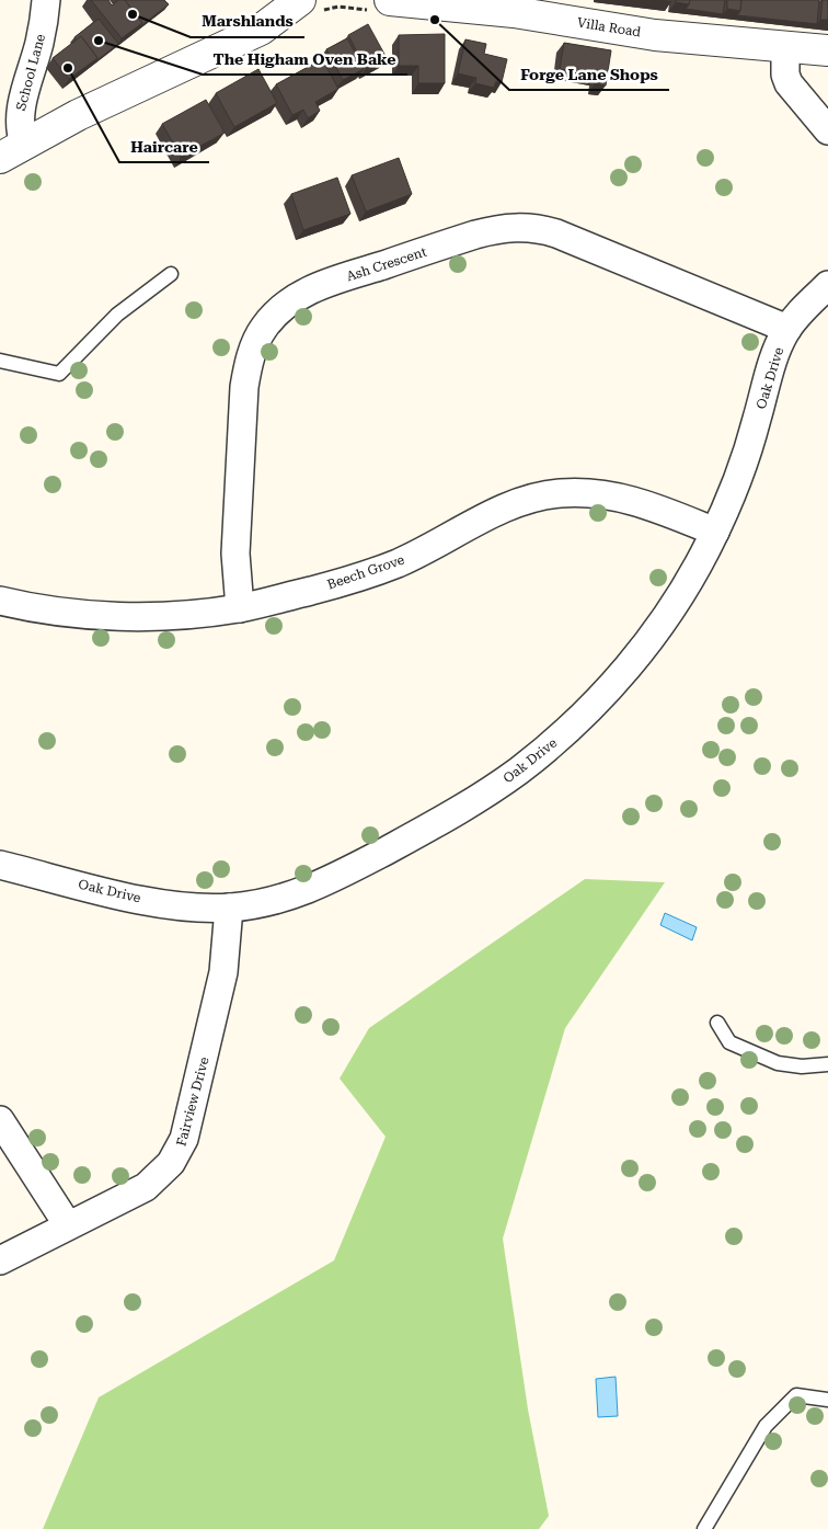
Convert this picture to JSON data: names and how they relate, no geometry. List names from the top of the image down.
{
  "streets": {
    "street": [
      "Villa Road",
      "School Lane",
      "Ash Crescent",
      "Oak Drive",
      "Beech Grove",
      "Fairview Drive"
    ]
  },
  "crossings": [
    ["Ash Crescent", "Oak Drive"],
    ["Ash Crescent", "Beech Grove"],
    ["Oak Drive", "Beech Grove"],
    ["Oak Drive", "Fairview Drive"]
  ],
  "places": [
    "Marshlands",
    "Forge Lane Shops",
    "The Higham Oven Bake",
    "Haircare"
  ]
}
